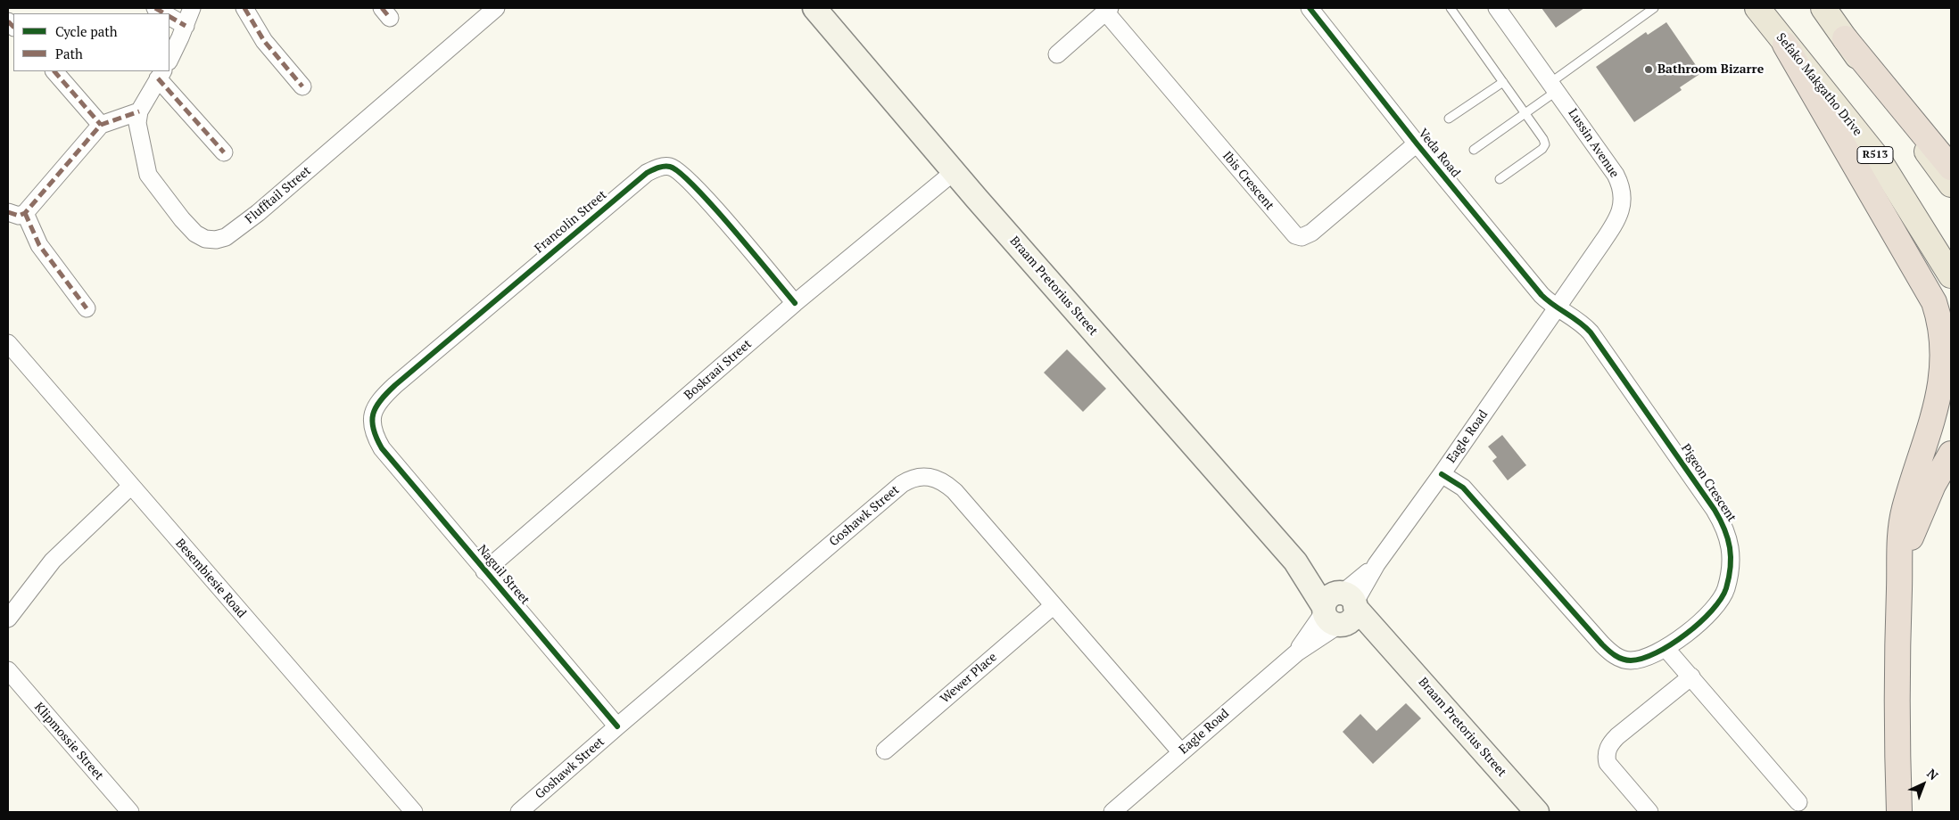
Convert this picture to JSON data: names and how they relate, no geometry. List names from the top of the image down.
{
  "streets": {
    "main road": ["Sefako Makgatho Drive", "R513"],
    "street": [
      "Lussin Avenue",
      "Veda Road",
      "Ibis Crescent",
      "Flufftail Street",
      "Francolin Street",
      "Braam Pretorius Street",
      "Boskraai Street",
      "Eagle Road",
      "Pigeon Crescent",
      "Goshawk Street",
      "Naguil Street",
      "Besembiesie Road",
      "Wewer Place",
      "Klipmossie Street"
    ]
  },
  "crossings": [
    ["Lussin Avenue", "Veda Road"],
    ["Lussin Avenue", "Eagle Road"],
    ["Lussin Avenue", "Pigeon Crescent"],
    ["Veda Road", "Ibis Crescent"],
    ["Veda Road", "Eagle Road"],
    ["Veda Road", "Pigeon Crescent"],
    ["Francolin Street", "Boskraai Street"],
    ["Francolin Street", "Naguil Street"],
    ["Braam Pretorius Street", "Boskraai Street"],
    ["Braam Pretorius Street", "Eagle Road"],
    ["Boskraai Street", "Naguil Street"],
    ["Eagle Road", "Pigeon Crescent"],
    ["Eagle Road", "Goshawk Street"],
    ["Goshawk Street", "Naguil Street"],
    ["Goshawk Street", "Wewer Place"]
  ],
  "places": ["Bathroom Bizarre"],
  "legend": ["Cycle path", "Path"],
  "north": "top right"
}
